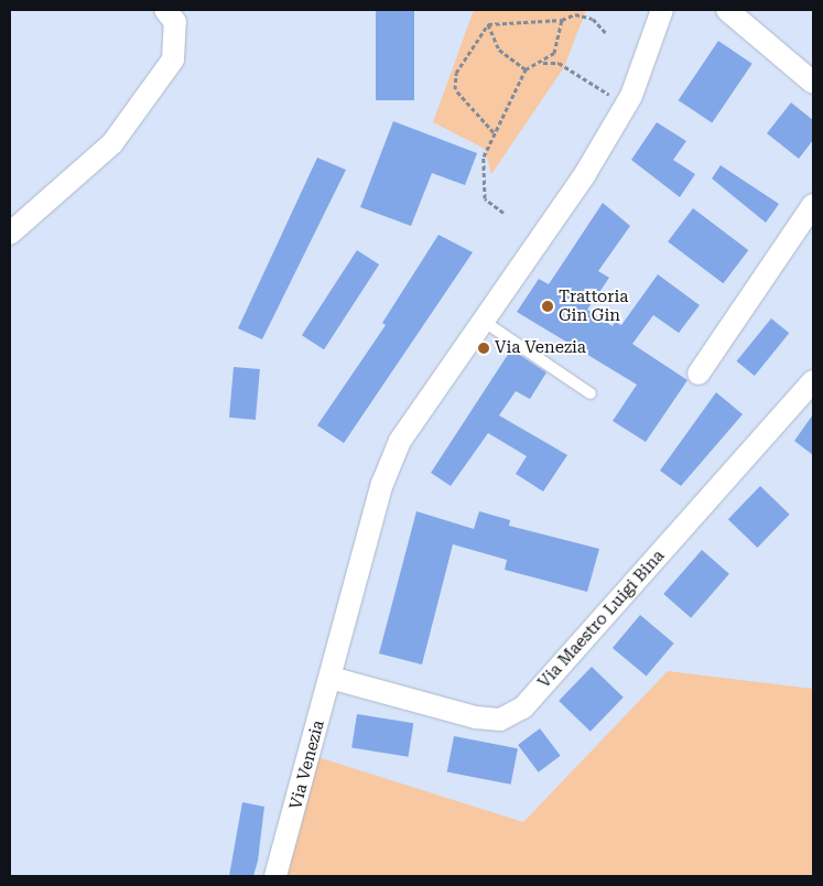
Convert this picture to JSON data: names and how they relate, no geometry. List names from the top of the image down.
{
  "streets": {
    "street": ["Via Maestro Luigi Bina", "Via Venezia"]
  },
  "crossings": [
    ["Via Maestro Luigi Bina", "Via Venezia"]
  ],
  "places": ["Trattoria Gin Gin", "Via Venezia"]
}
